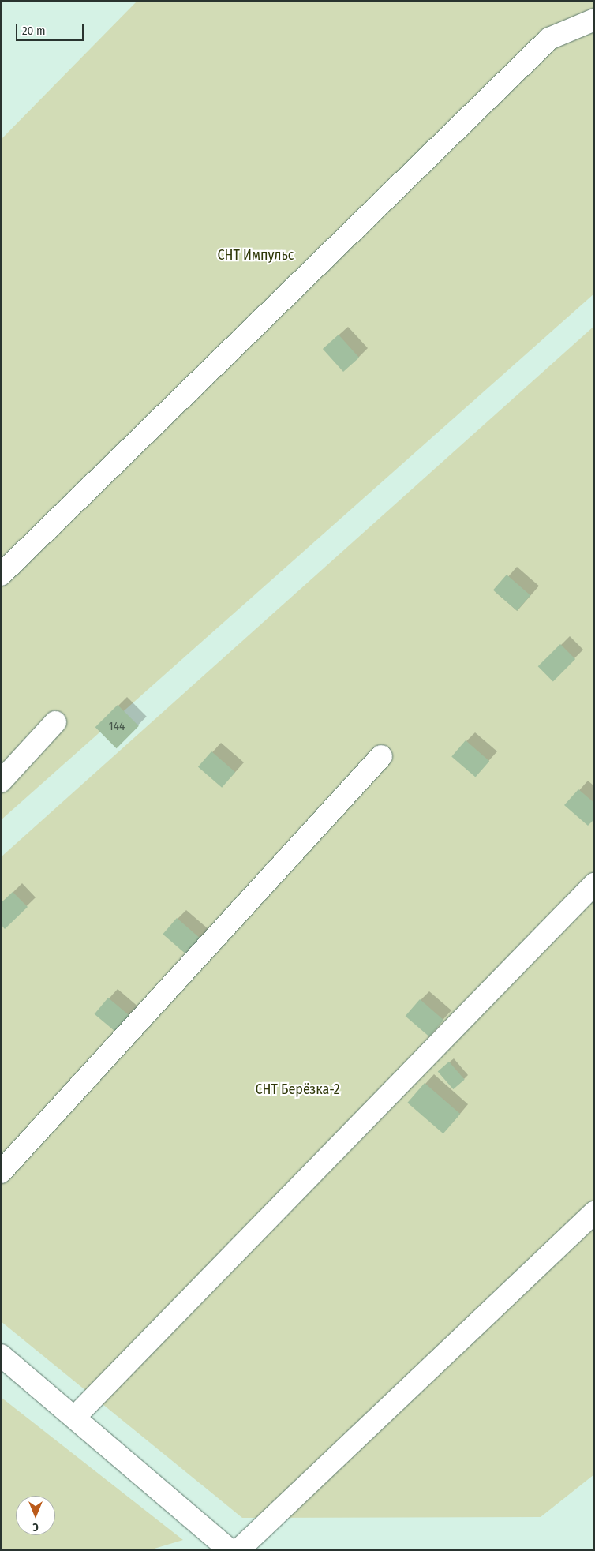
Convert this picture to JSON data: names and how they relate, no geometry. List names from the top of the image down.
{
  "parks": ["СНТ Импульс", "СНТ Берёзка-2"],
  "house_numbers": ["144"],
  "scale_bar": "20 m",
  "north": "bottom"
}
